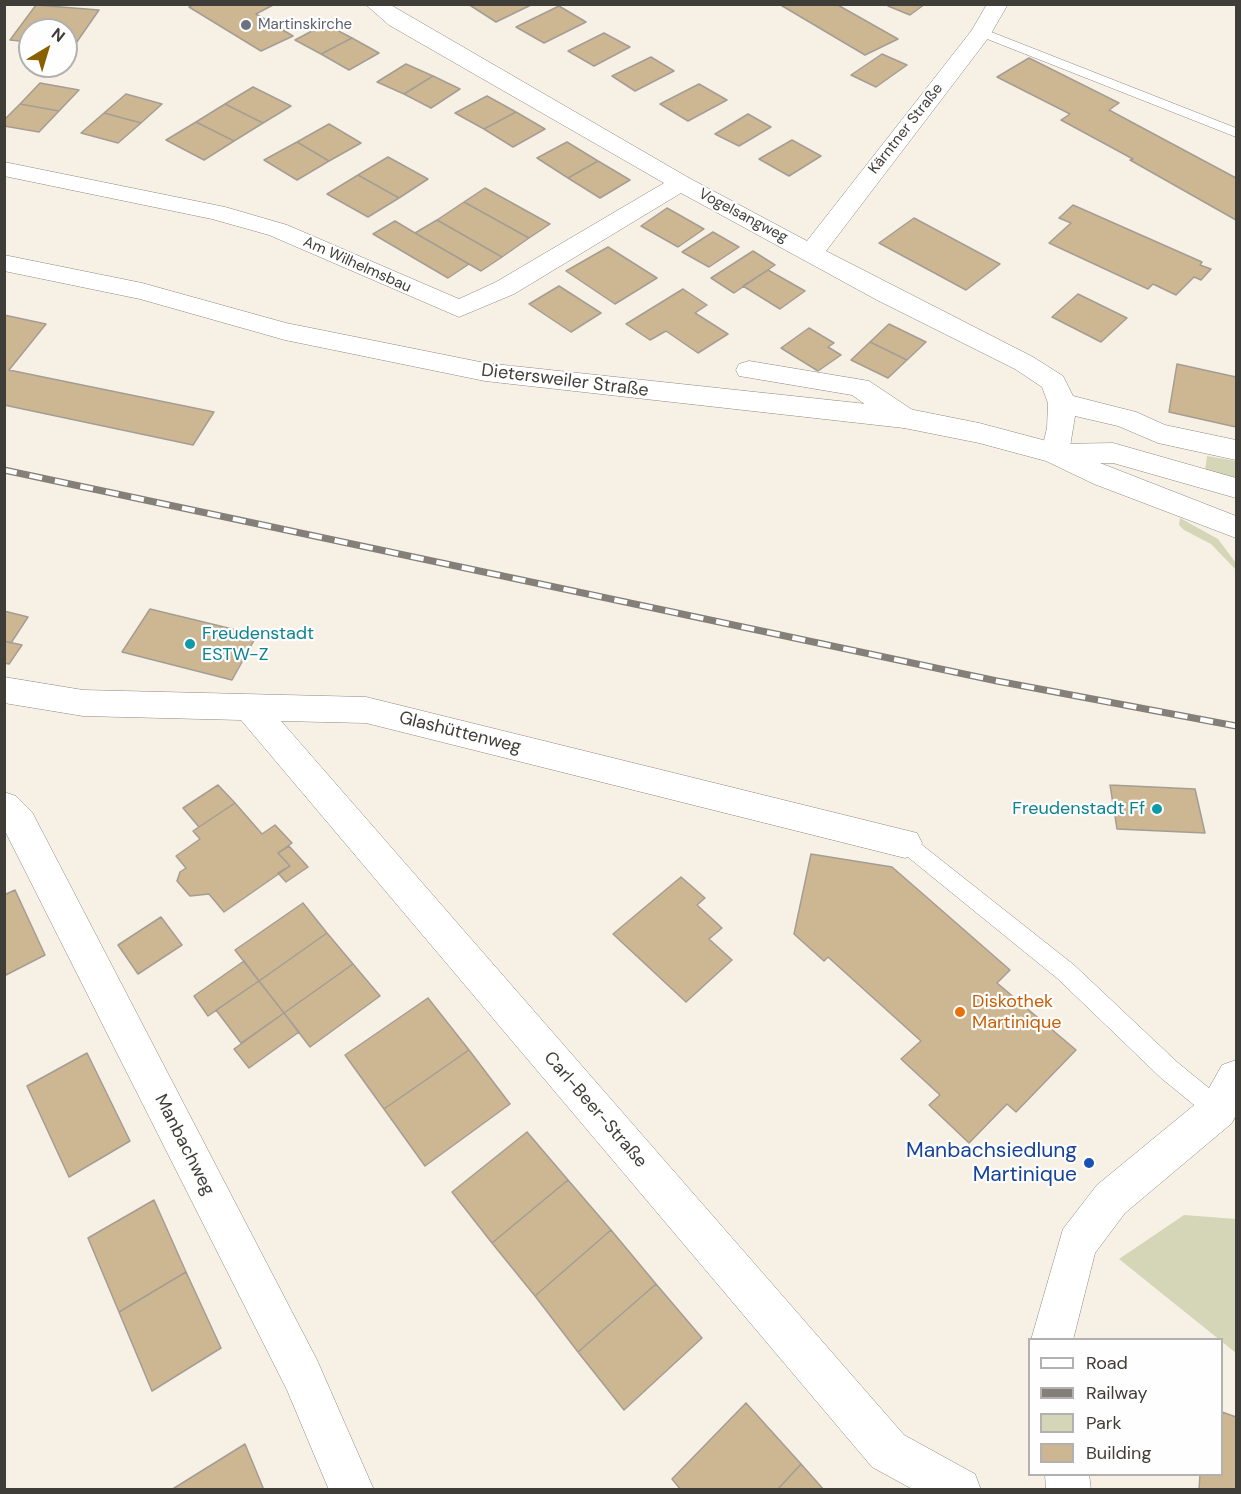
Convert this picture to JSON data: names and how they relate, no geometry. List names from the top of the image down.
{
  "streets": {
    "street": [
      "Kärntner Straße",
      "Vogelsangweg",
      "Am Wilhelmsbau",
      "Dietersweiler Straße",
      "Glashüttenweg",
      "Carl-Beer-Straße",
      "Manbachweg"
    ]
  },
  "crossings": [
    ["Kärntner Straße", "Vogelsangweg"],
    ["Vogelsangweg", "Am Wilhelmsbau"],
    ["Glashüttenweg", "Carl-Beer-Straße"]
  ],
  "places": [
    "Martinskirche",
    "Freudenstadt ESTW-Z",
    "Freudenstadt Ff",
    "Diskothek Martinique",
    "Manbachsiedlung Martinique"
  ],
  "legend": [
    "Road",
    "Railway",
    "Park",
    "Building"
  ],
  "north": "top right"
}
